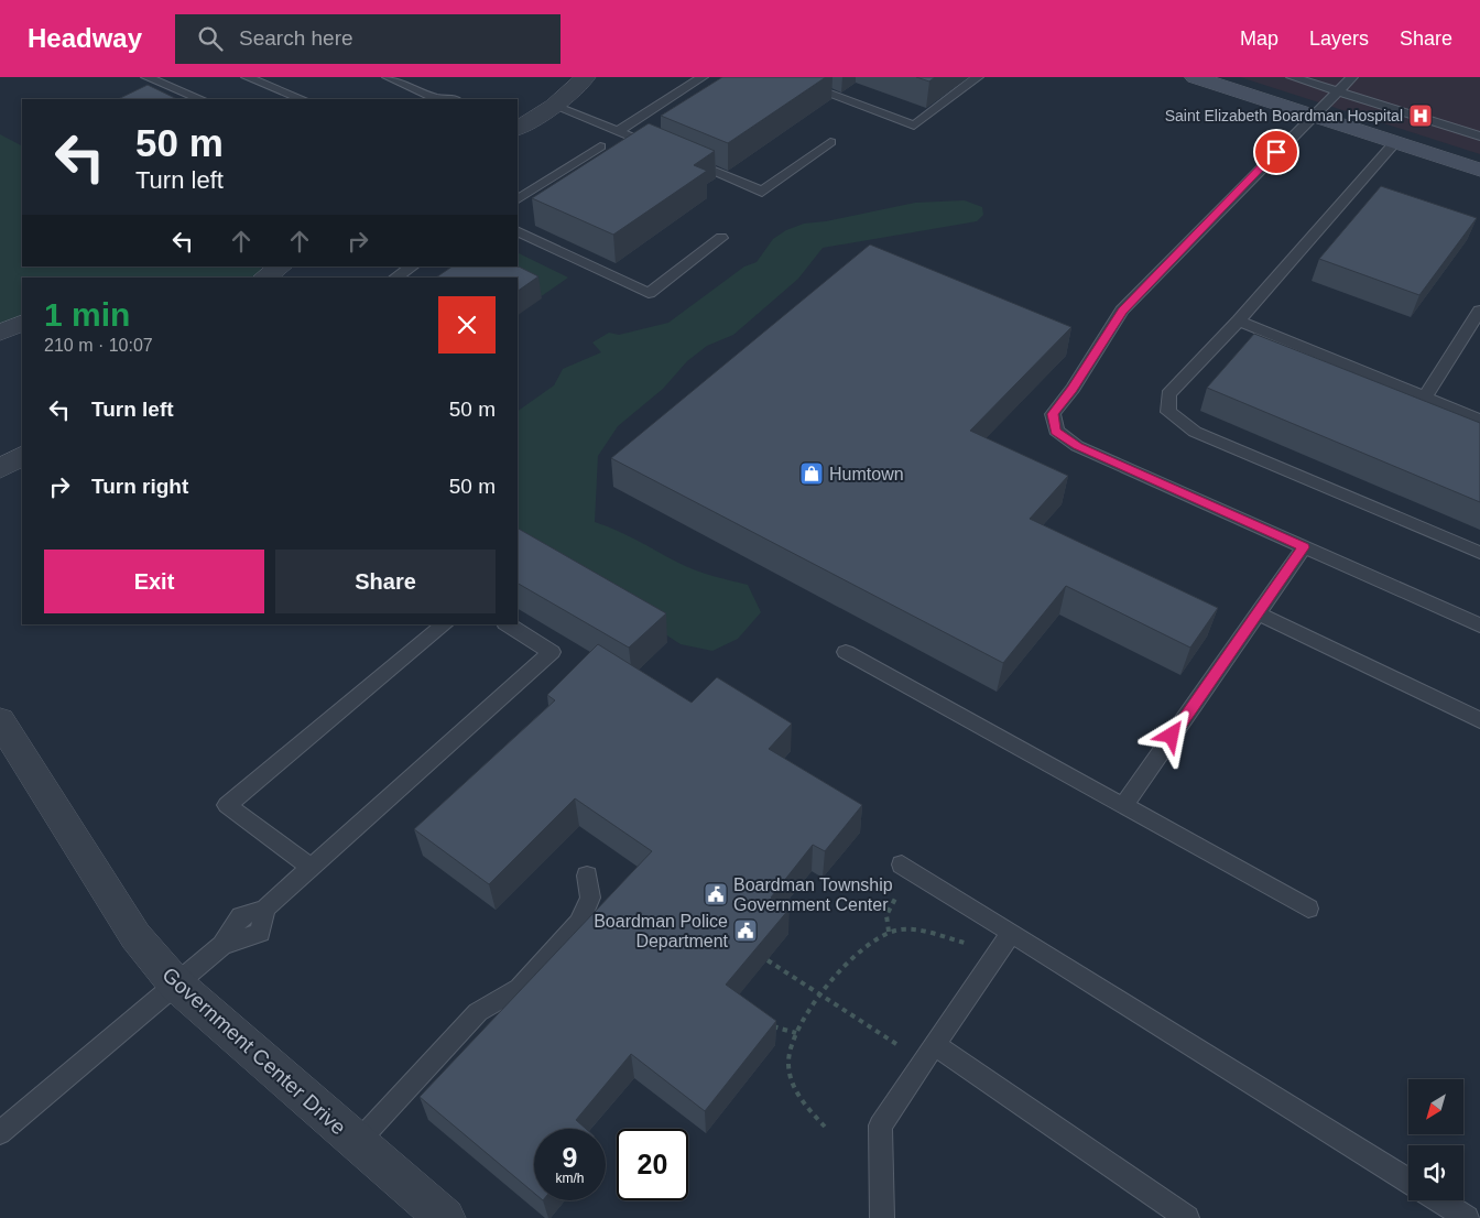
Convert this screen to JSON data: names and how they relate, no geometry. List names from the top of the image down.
{
  "streets": {
    "street": ["Government Center Drive"]
  },
  "places": {
    "hospital": ["Saint Elizabeth Boardman Hospital"],
    "shop": ["Humtown"],
    "public building": ["Boardman Township Government Center", "Boardman Police Department"]
  },
  "north": "bottom left",
  "page": {
    "header": "Headway",
    "search": "Search here",
    "nav": ["Map", "Layers", "Share"],
    "turn": ["50 m", "Turn left"],
    "heading": ["1 min", "210 m · 10:07"],
    "list": [
      {
        "name": "Turn left",
        "value": "50 m"
      },
      {
        "name": "Turn right",
        "value": "50 m"
      }
    ],
    "buttons": ["Exit", "Share"],
    "speed": "9 km/h",
    "limit": "20"
  }
}
